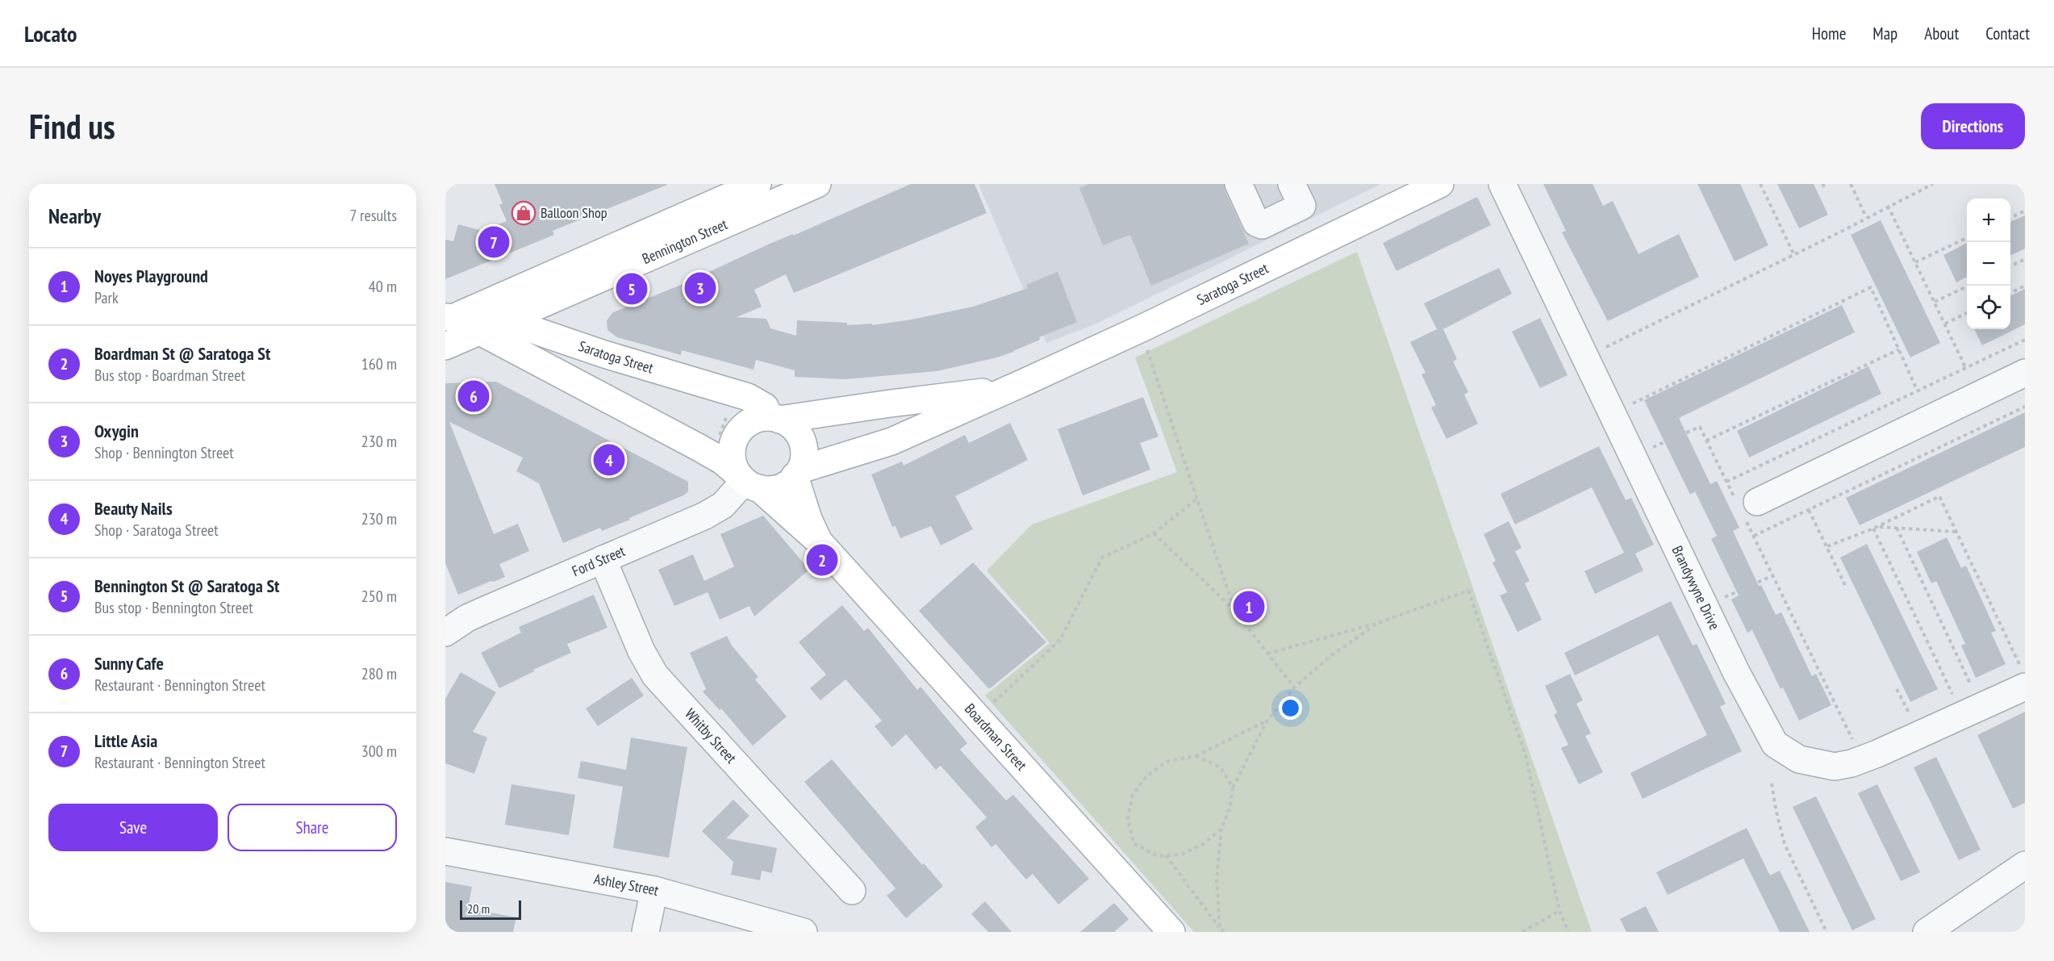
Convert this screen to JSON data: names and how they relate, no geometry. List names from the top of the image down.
{
  "streets": {
    "main road": ["Bennington Street", "Saratoga Street", "Boardman Street"],
    "street": [
      "Ford Street",
      "Brandywyne Drive",
      "Whitby Street",
      "Ashley Street"
    ]
  },
  "crossings": [
    ["Bennington Street", "Saratoga Street"],
    ["Saratoga Street", "Ford Street"],
    ["Saratoga Street", "Boardman Street"],
    ["Ford Street", "Whitby Street"],
    ["Ford Street", "Boardman Street"]
  ],
  "places": {
    "shop": ["Balloon Shop"]
  },
  "scale_bar": "20 m",
  "page": {
    "header": "Locato",
    "nav": [
      "Home",
      "Map",
      "About",
      "Contact"
    ],
    "buttons": [
      "Directions",
      ["Save", "Share"]
    ],
    "title": "Find us",
    "heading": ["Nearby", "7 results"],
    "map_buttons": ["+", "−"],
    "pins": [
      "7",
      "3",
      "5",
      "6",
      "4",
      "2",
      "1"
    ],
    "list": [
      {
        "mark": "1",
        "name": "Noyes Playground",
        "note": "Park",
        "value": "40 m"
      },
      {
        "mark": "2",
        "name": "Boardman St @ Saratoga St",
        "note": "Bus stop · Boardman Street",
        "value": "160 m"
      },
      {
        "mark": "3",
        "name": "Oxygin",
        "note": "Shop · Bennington Street",
        "value": "230 m"
      },
      {
        "mark": "4",
        "name": "Beauty Nails",
        "note": "Shop · Saratoga Street",
        "value": "230 m"
      },
      {
        "mark": "5",
        "name": "Bennington St @ Saratoga St",
        "note": "Bus stop · Bennington Street",
        "value": "250 m"
      },
      {
        "mark": "6",
        "name": "Sunny Cafe",
        "note": "Restaurant · Bennington Street",
        "value": "280 m"
      },
      {
        "mark": "7",
        "name": "Little Asia",
        "note": "Restaurant · Bennington Street",
        "value": "300 m"
      }
    ],
    "scale": "20 m"
  }
}
